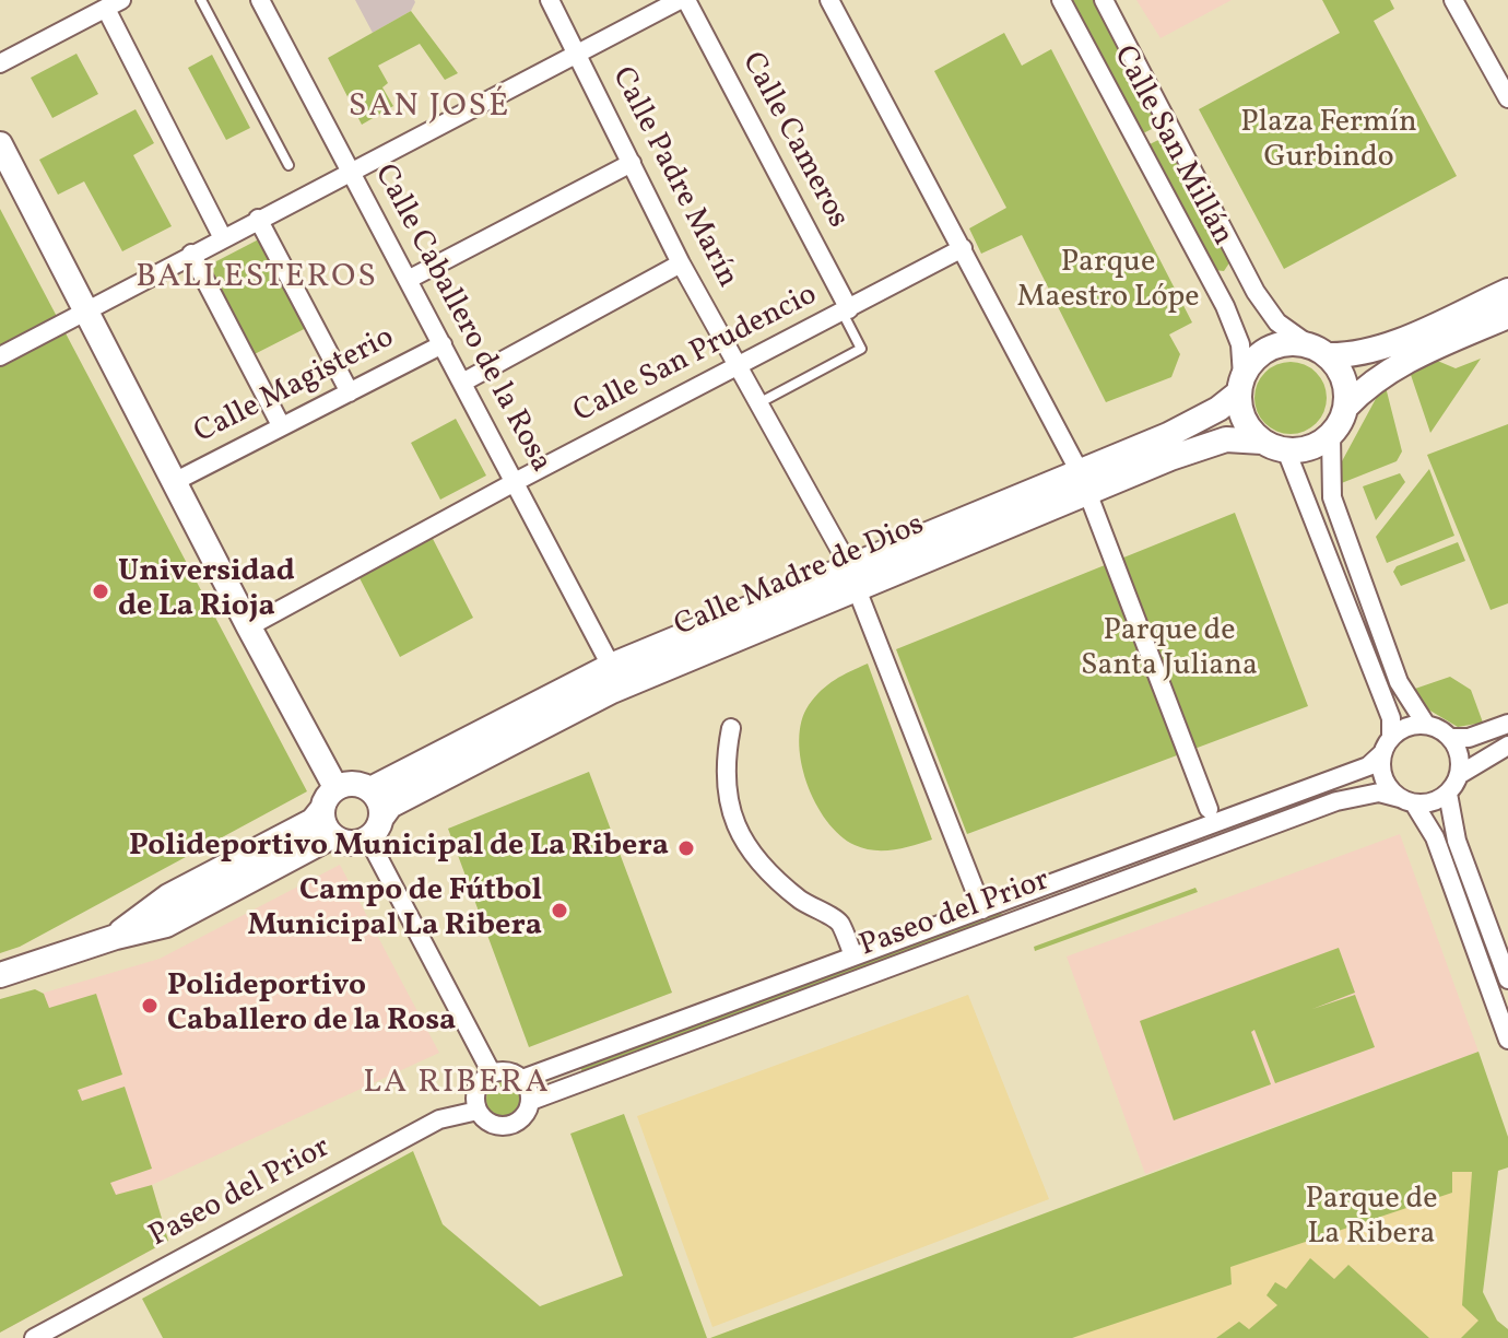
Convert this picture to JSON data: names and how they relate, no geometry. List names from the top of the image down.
{
  "streets": {
    "main road": ["Calle Madre de Dios"],
    "street": [
      "Calle Cameros",
      "Calle San Millán",
      "Calle Padre Marín",
      "Calle Caballero de la Rosa",
      "Calle San Prudencio",
      "Calle Magisterio",
      "Paseo del Prior"
    ]
  },
  "crossings": [
    ["Calle Cameros", "Calle San Prudencio"],
    ["Calle San Millán", "Calle Madre de Dios"],
    ["Calle Padre Marín", "Calle San Prudencio"],
    ["Calle Padre Marín", "Calle Madre de Dios"],
    ["Calle Caballero de la Rosa", "Calle San Prudencio"],
    ["Calle Caballero de la Rosa", "Calle Magisterio"],
    ["Calle Caballero de la Rosa", "Calle Madre de Dios"]
  ],
  "districts": ["SAN JOSÉ", "BALLESTEROS", "LA RIBERA"],
  "parks": [
    "Plaza Fermín Gurbindo",
    "Parque Maestro Lópe",
    "Parque de Santa Juliana",
    "Parque de La Ribera"
  ],
  "places": [
    "Universidad de La Rioja",
    "Polideportivo Municipal de La Ribera",
    "Campo de Fútbol Municipal La Ribera",
    "Polideportivo Caballero de la Rosa"
  ]
}
